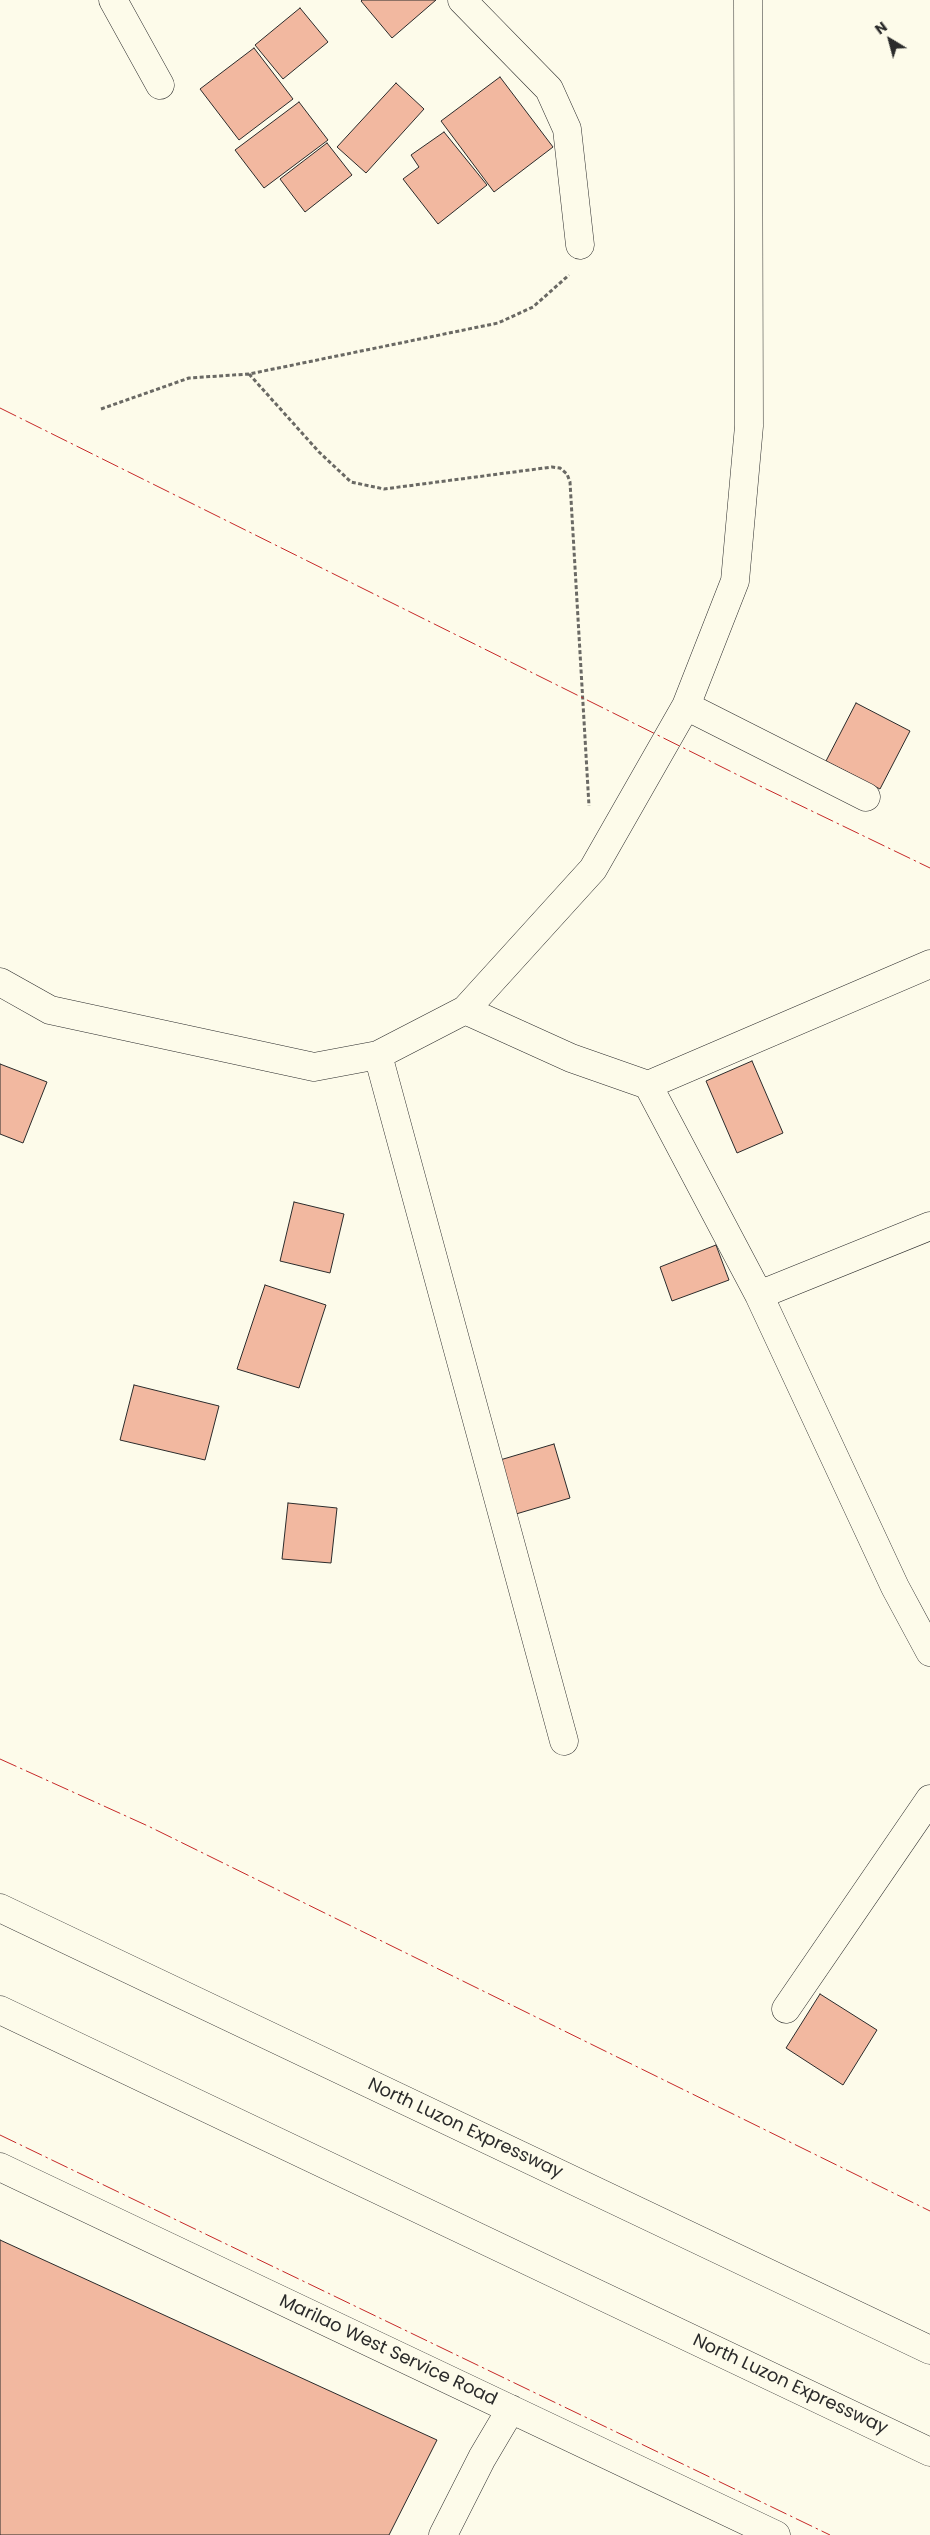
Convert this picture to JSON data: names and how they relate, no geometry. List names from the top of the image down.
{
  "streets": {
    "main road": ["North Luzon Expressway", "Marilao West Service Road"]
  },
  "north": "top left"
}
